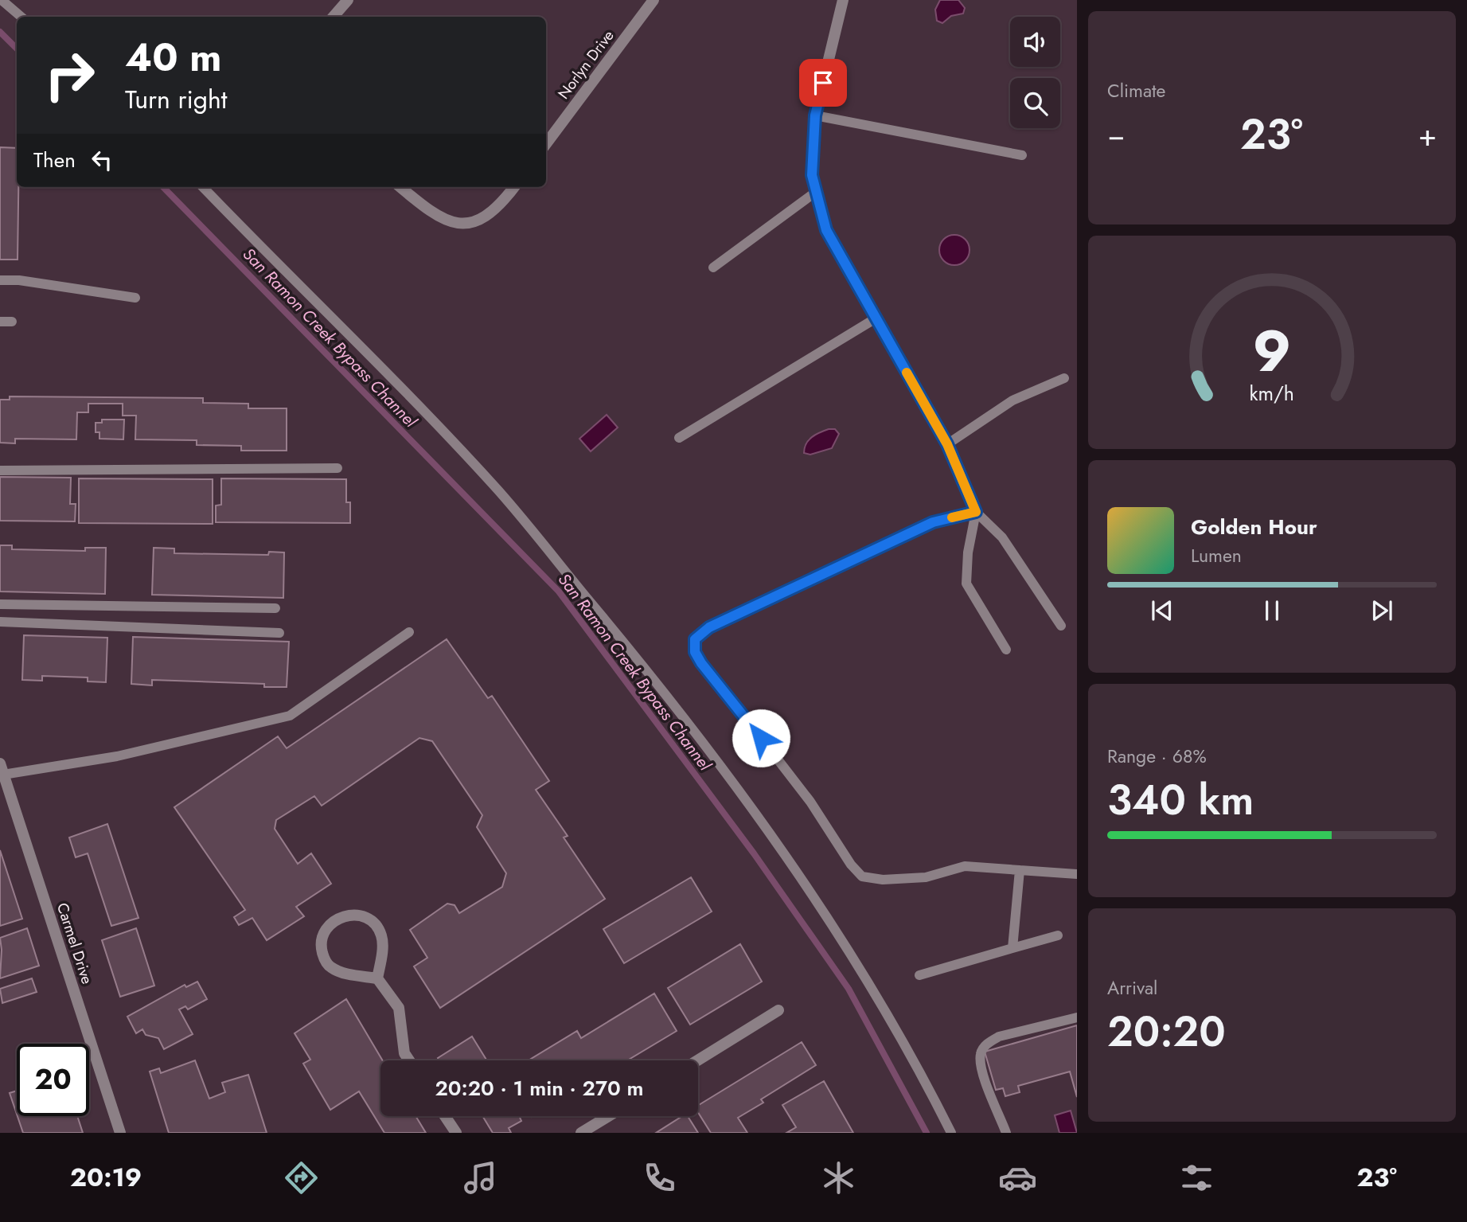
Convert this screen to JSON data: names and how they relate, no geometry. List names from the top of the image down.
{
  "streets": {
    "street": ["Norlyn Drive", "Carmel Drive"]
  },
  "water": ["San Ramon Creek Bypass Channel"],
  "page": {
    "tile": [
      "Climate",
      ["Range · 68%", "340 km"],
      ["Arrival", "20:20"]
    ],
    "turn": ["40 m", "Turn right"],
    "heat": ["−", "23°", "+"],
    "then": "Then",
    "song": ["Golden Hour", "Lumen"],
    "limit": "20",
    "trip": "20:20 · 1 min · 270 m",
    "tabs": ["20:19", "23°"],
    "gauge": ["9", "km/h"]
  }
}
